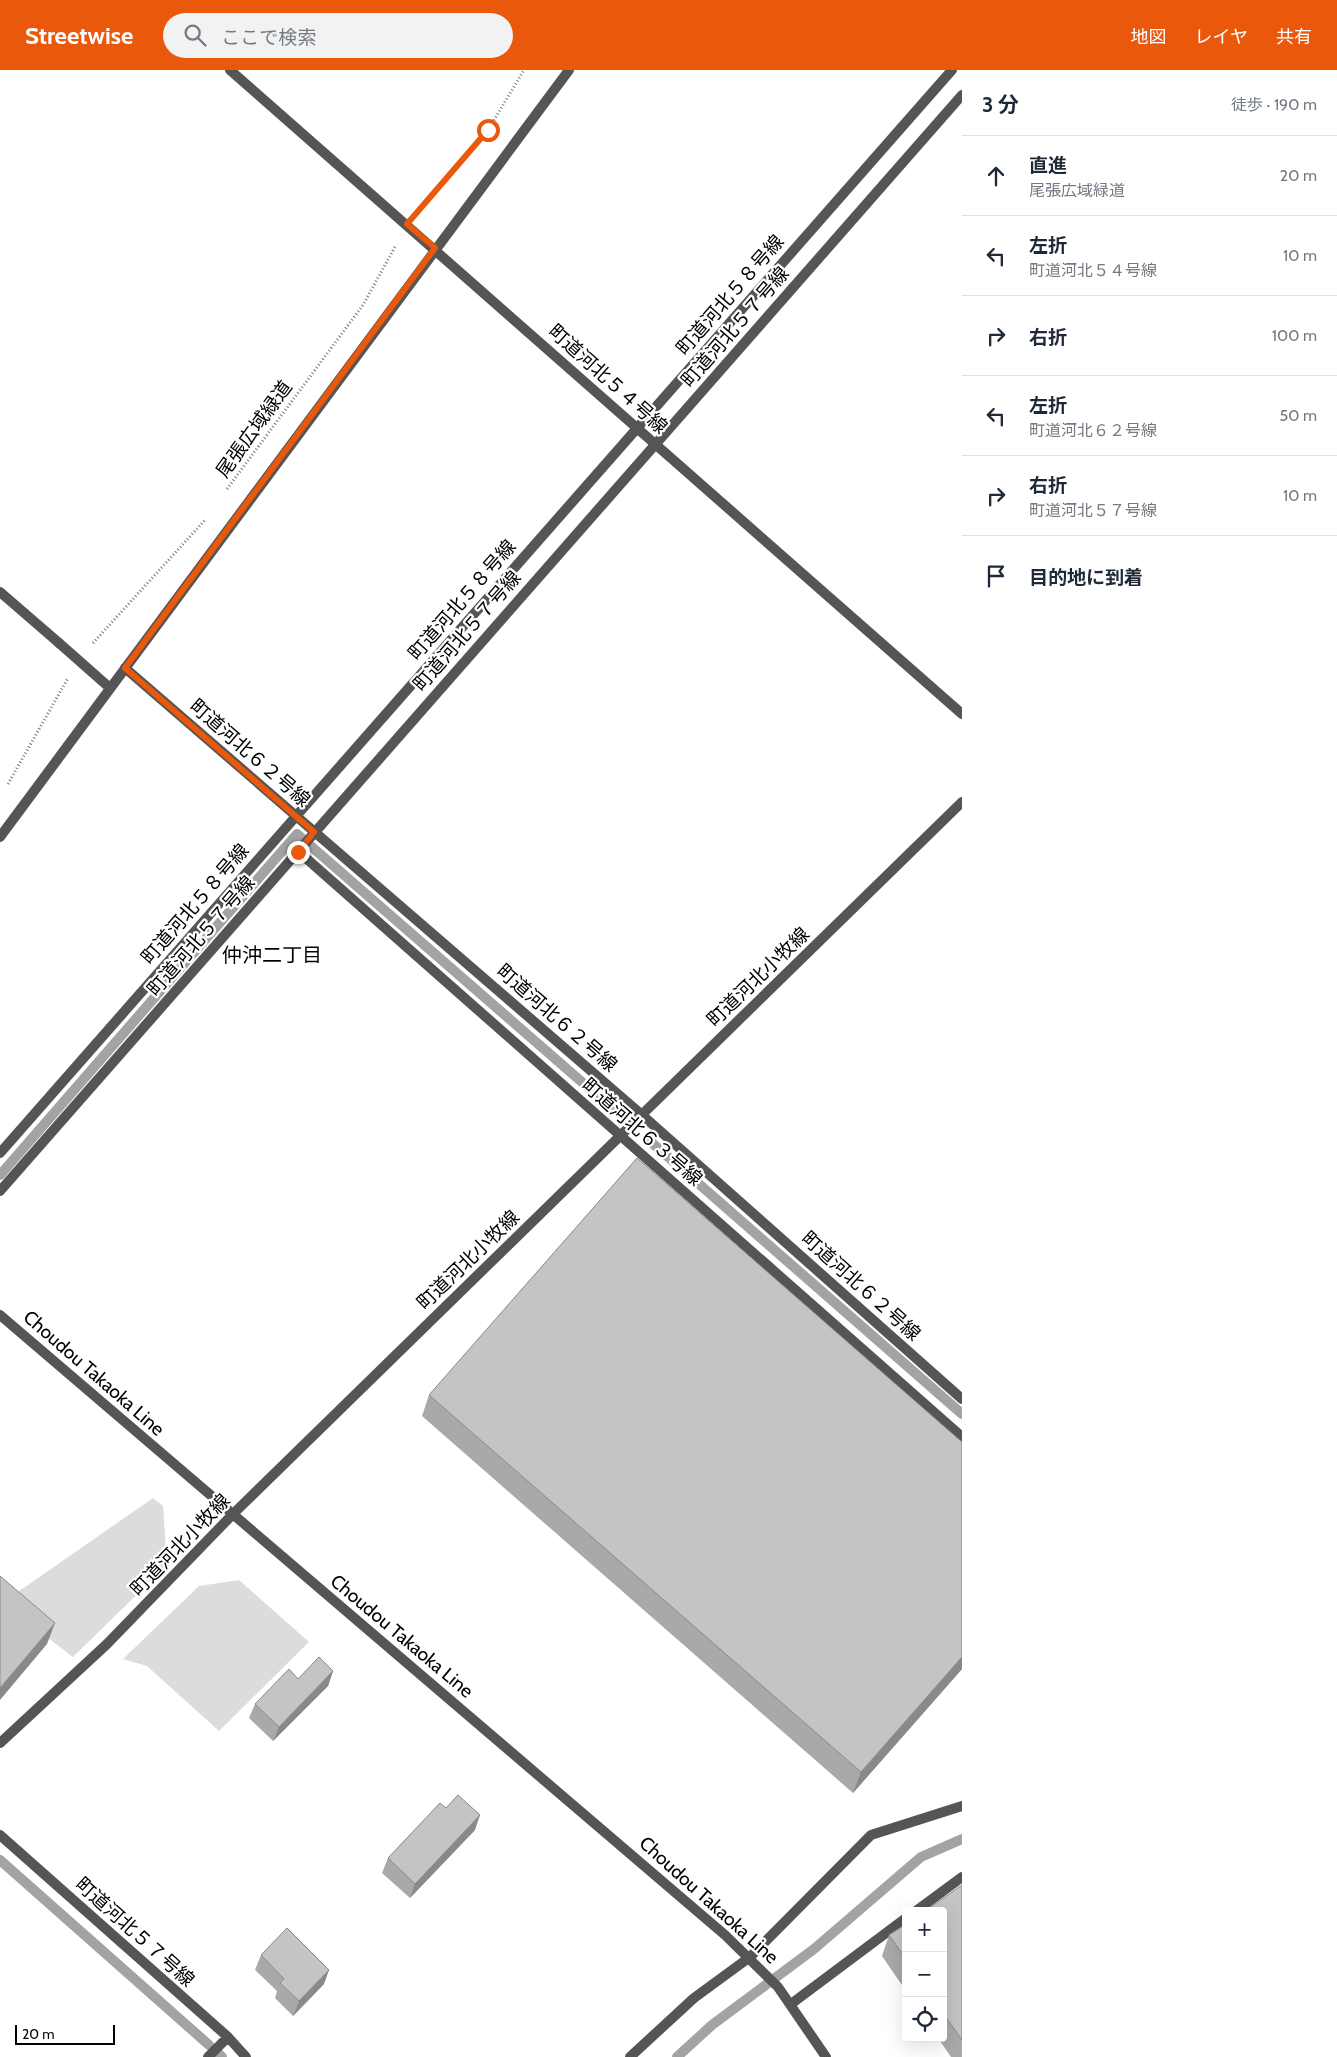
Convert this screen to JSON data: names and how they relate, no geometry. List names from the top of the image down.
{
  "streets": {
    "street": [
      "町道河北５８号線",
      "町道河北５７号線",
      "町道河北５４号線",
      "町道河北６２号線",
      "町道河北小牧線",
      "町道河北６３号線",
      "Choudou Takaoka Line"
    ],
    "path": ["尾張広域緑道"]
  },
  "crossings": [
    ["町道河北５８号線", "町道河北５４号線"],
    ["町道河北５８号線", "町道河北６２号線"],
    ["町道河北５７号線", "町道河北５４号線"],
    ["町道河北５７号線", "町道河北６２号線"],
    ["町道河北５７号線", "町道河北６３号線"],
    ["町道河北５４号線", "尾張広域緑道"],
    ["町道河北６２号線", "町道河北小牧線"],
    ["町道河北小牧線", "町道河北６３号線"],
    ["町道河北小牧線", "Choudou Takaoka Line"]
  ],
  "districts": ["仲沖二丁目"],
  "scale_bar": "20 m",
  "page": {
    "header": "Streetwise",
    "search": "ここで検索",
    "nav": ["地図", "レイヤ", "共有"],
    "heading": ["3 分", "徒歩 · 190 m"],
    "list": [
      ["直進", "尾張広域緑道", "20 m"],
      ["左折", "町道河北５４号線", "10 m"],
      ["右折", "100 m"],
      ["左折", "町道河北６２号線", "50 m"],
      ["右折", "町道河北５７号線", "10 m"],
      "目的地に到着"
    ],
    "map_buttons": ["+", "−"],
    "scale": "20 m"
  }
}
